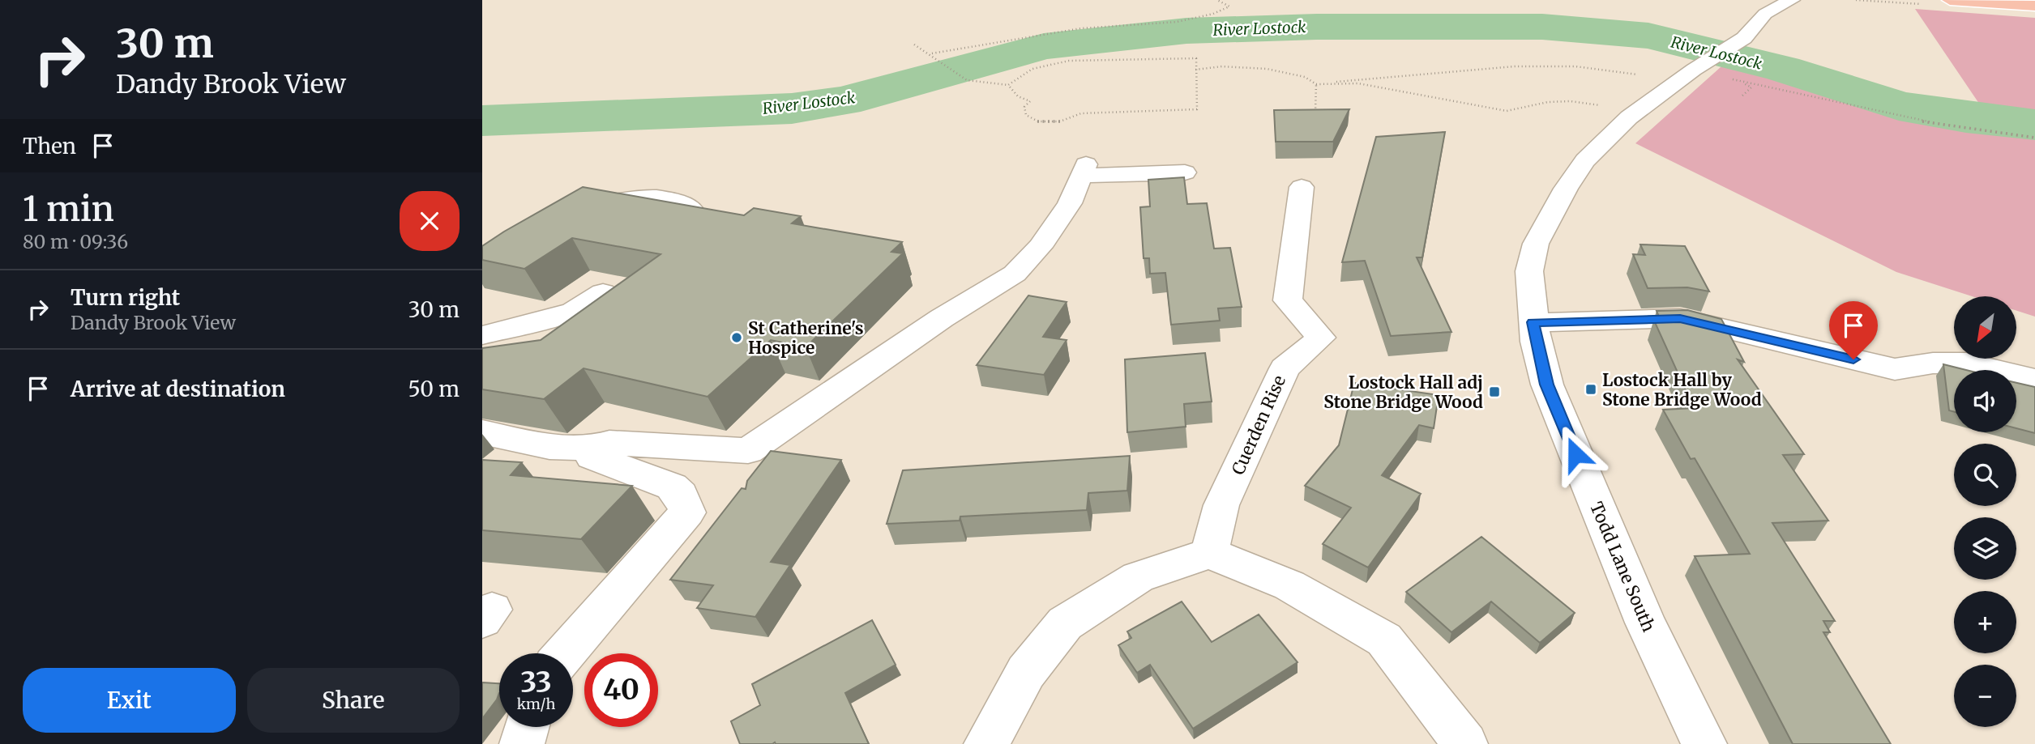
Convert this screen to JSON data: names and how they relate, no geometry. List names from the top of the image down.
{
  "streets": {
    "street": ["Cuerden Rise", "Todd Lane South"]
  },
  "water": ["River Lostock"],
  "places": {
    "other": ["St Catherine's Hospice"],
    "transit": ["Lostock Hall by Stone Bridge Wood", "Lostock Hall adj Stone Bridge Wood"]
  },
  "north": "bottom left",
  "page": {
    "turn": ["30 m", "Dandy Brook View"],
    "then": "Then",
    "heading": ["1 min", "80 m · 09:36"],
    "list": [
      {
        "name": "Turn right",
        "note": "Dandy Brook View",
        "value": "30 m"
      },
      {
        "name": "Arrive at destination",
        "value": "50 m"
      }
    ],
    "map_buttons": ["+", "−"],
    "speed": "33 km/h",
    "limit": "40",
    "buttons": ["Exit", "Share"]
  }
}
